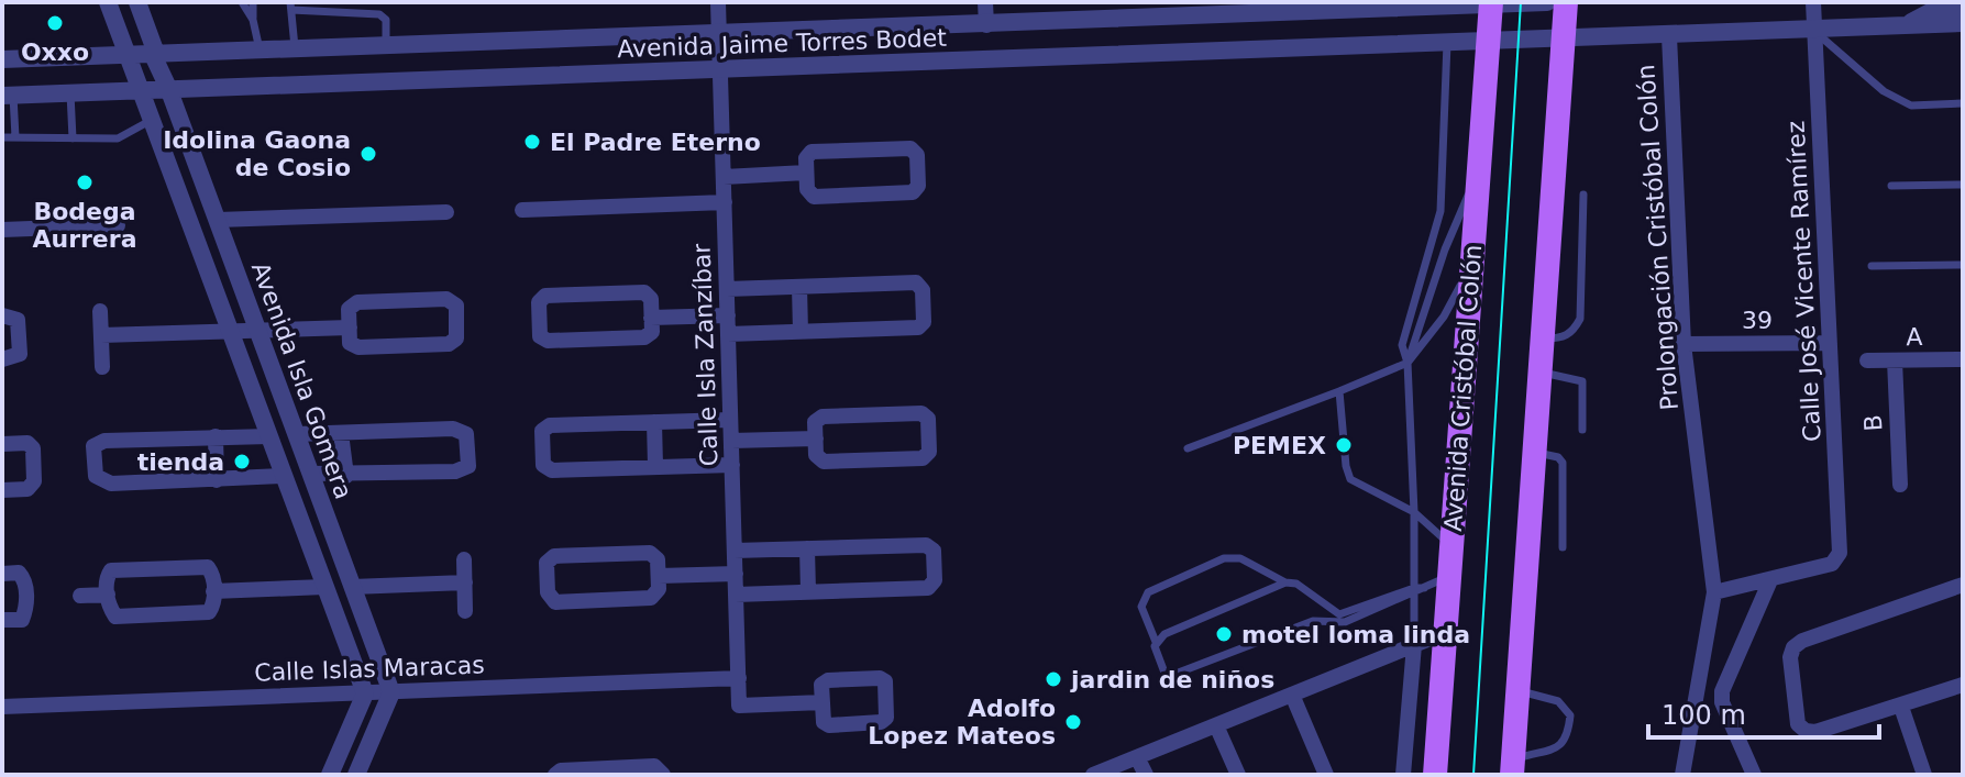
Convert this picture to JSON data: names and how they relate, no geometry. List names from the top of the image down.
{
  "streets": {
    "main road": ["Avenida Cristóbal Colón"],
    "street": [
      "Avenida Jaime Torres Bodet",
      "Prolongación Cristóbal Colón",
      "Calle José Vicente Ramírez",
      "39",
      "A",
      "Calle Isla Zanzíbar",
      "Avenida Isla Gomera",
      "B",
      "Calle Islas Maracas"
    ]
  },
  "crossings": [
    ["Avenida Jaime Torres Bodet", "Prolongación Cristóbal Colón"],
    ["Avenida Jaime Torres Bodet", "Calle José Vicente Ramírez"],
    ["Avenida Jaime Torres Bodet", "Calle Isla Zanzíbar"],
    ["Avenida Jaime Torres Bodet", "Avenida Isla Gomera"],
    ["Avenida Jaime Torres Bodet", "Avenida Cristóbal Colón"],
    ["Prolongación Cristóbal Colón", "39"],
    ["Calle José Vicente Ramírez", "39"],
    ["A", "B"],
    ["Calle Isla Zanzíbar", "Calle Islas Maracas"],
    ["Avenida Isla Gomera", "Calle Islas Maracas"]
  ],
  "places": [
    "Oxxo",
    "El Padre Eterno",
    "Idolina Gaona de Cosio",
    "Bodega Aurrera",
    "PEMEX",
    "tienda",
    "motel loma linda",
    "jardin de niños",
    "Adolfo Lopez Mateos"
  ],
  "scale_bar": "100 m"
}
